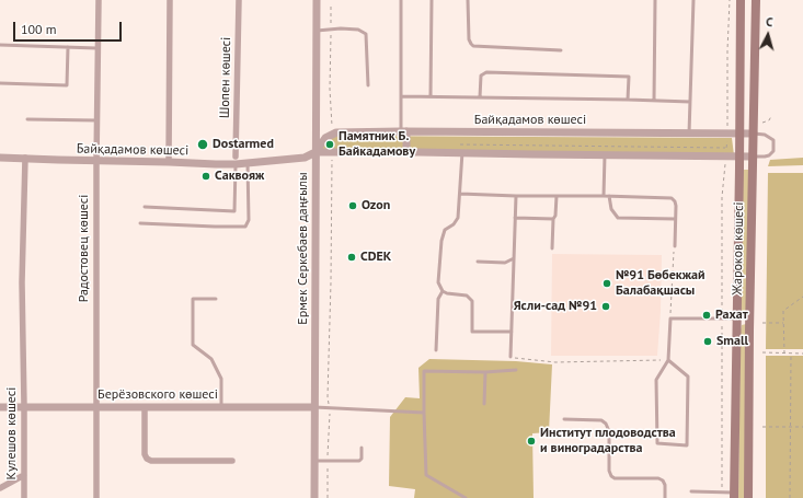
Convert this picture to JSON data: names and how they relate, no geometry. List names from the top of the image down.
{
  "streets": {
    "main road": ["Жароков көшесі"],
    "street": [
      "Шопен көшесі",
      "Байқадамов көшесі",
      "Радостовец көшесі",
      "Ермек Серкебаев даңғылы",
      "Берёзовского көшесі",
      "Кулешов көшесі"
    ]
  },
  "crossings": [
    ["Шопен көшесі", "Байқадамов көшесі"],
    ["Байқадамов көшесі", "Радостовец көшесі"],
    ["Байқадамов көшесі", "Ермек Серкебаев даңғылы"],
    ["Байқадамов көшесі", "Жароков көшесі"],
    ["Байқадамов көшесі", "Кулешов көшесі"],
    ["Радостовец көшесі", "Берёзовского көшесі"],
    ["Ермек Серкебаев даңғылы", "Берёзовского көшесі"],
    ["Берёзовского көшесі", "Кулешов көшесі"]
  ],
  "places": [
    "Dostarmed",
    "Памятник Б. Байкадамову",
    "Саквояж",
    "Ozon",
    "CDEK",
    "№91 Бөбекжай Балабақшасы",
    "Ясли-сад №91",
    "Рахат",
    "Small",
    "Институт плодоводства и виноградарства"
  ],
  "scale_bar": "100 m",
  "north": "top"
}
